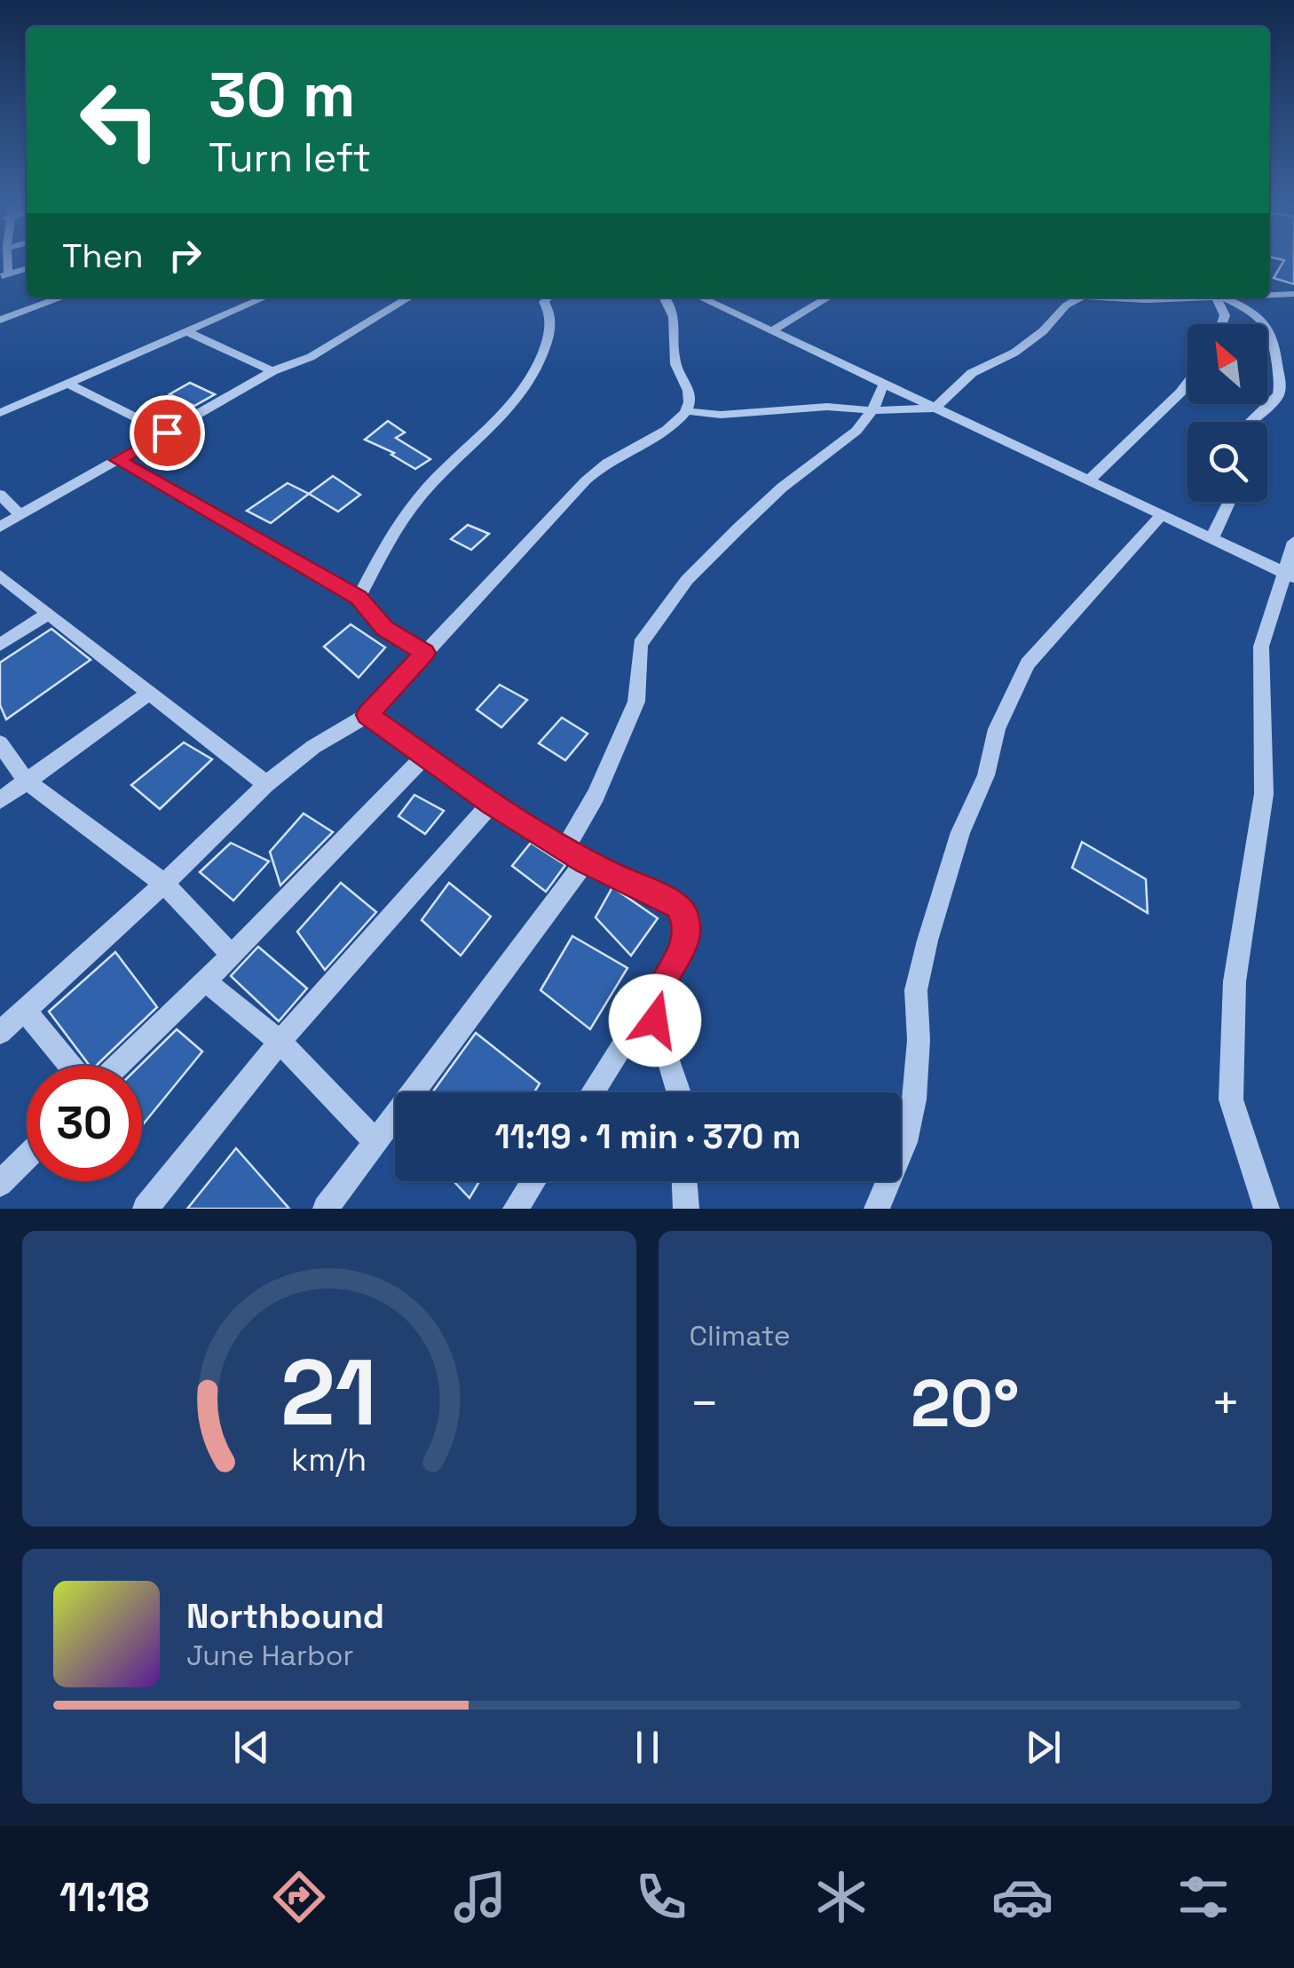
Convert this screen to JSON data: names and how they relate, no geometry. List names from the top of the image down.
{
  "north": "top left",
  "page": {
    "turn": ["30 m", "Turn left"],
    "then": "Then",
    "limit": "30",
    "trip": "11:19 · 1 min · 370 m",
    "tile": "Climate",
    "heat": ["−", "20°", "+"],
    "song": ["Northbound", "June Harbor"],
    "tabs": "11:18",
    "gauge": ["21", "km/h"]
  }
}
